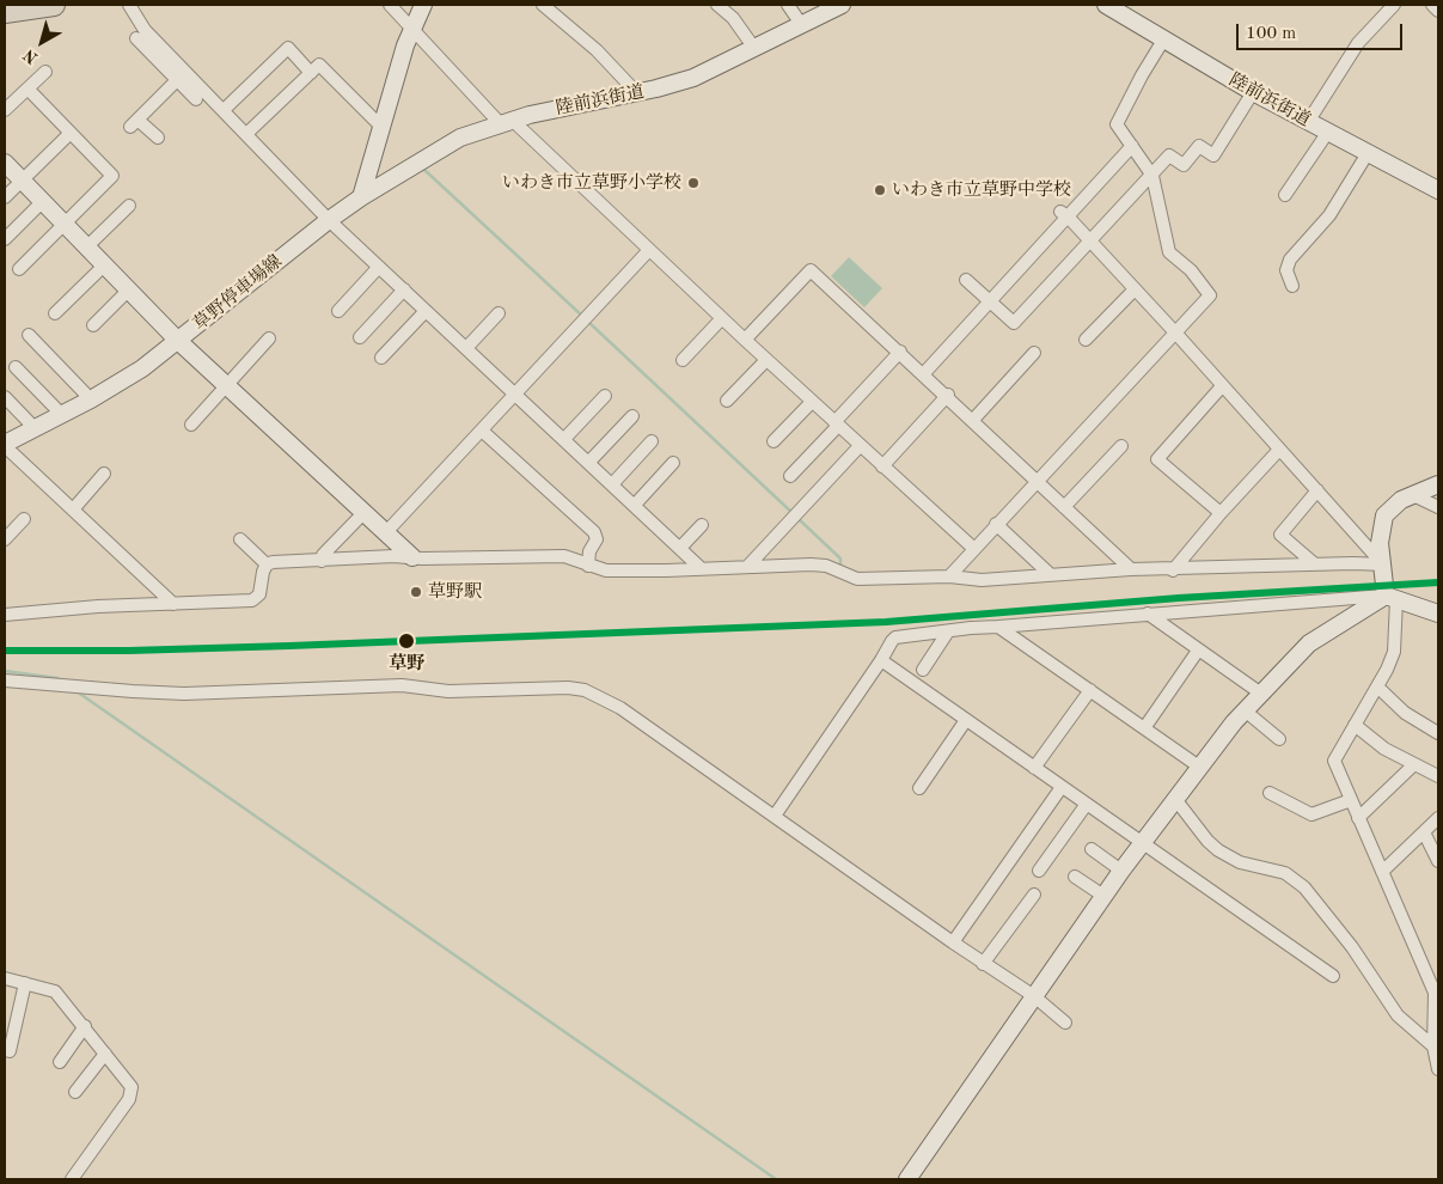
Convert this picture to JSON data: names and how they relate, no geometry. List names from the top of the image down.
{
  "streets": {
    "street": ["陸前浜街道", "草野停車場線"]
  },
  "crossings": [
    ["陸前浜街道", "草野停車場線"]
  ],
  "places": [
    "いわき市立草野小学校",
    "いわき市立草野中学校",
    "草野駅",
    "草野"
  ],
  "scale_bar": "100 m",
  "north": "bottom left"
}
